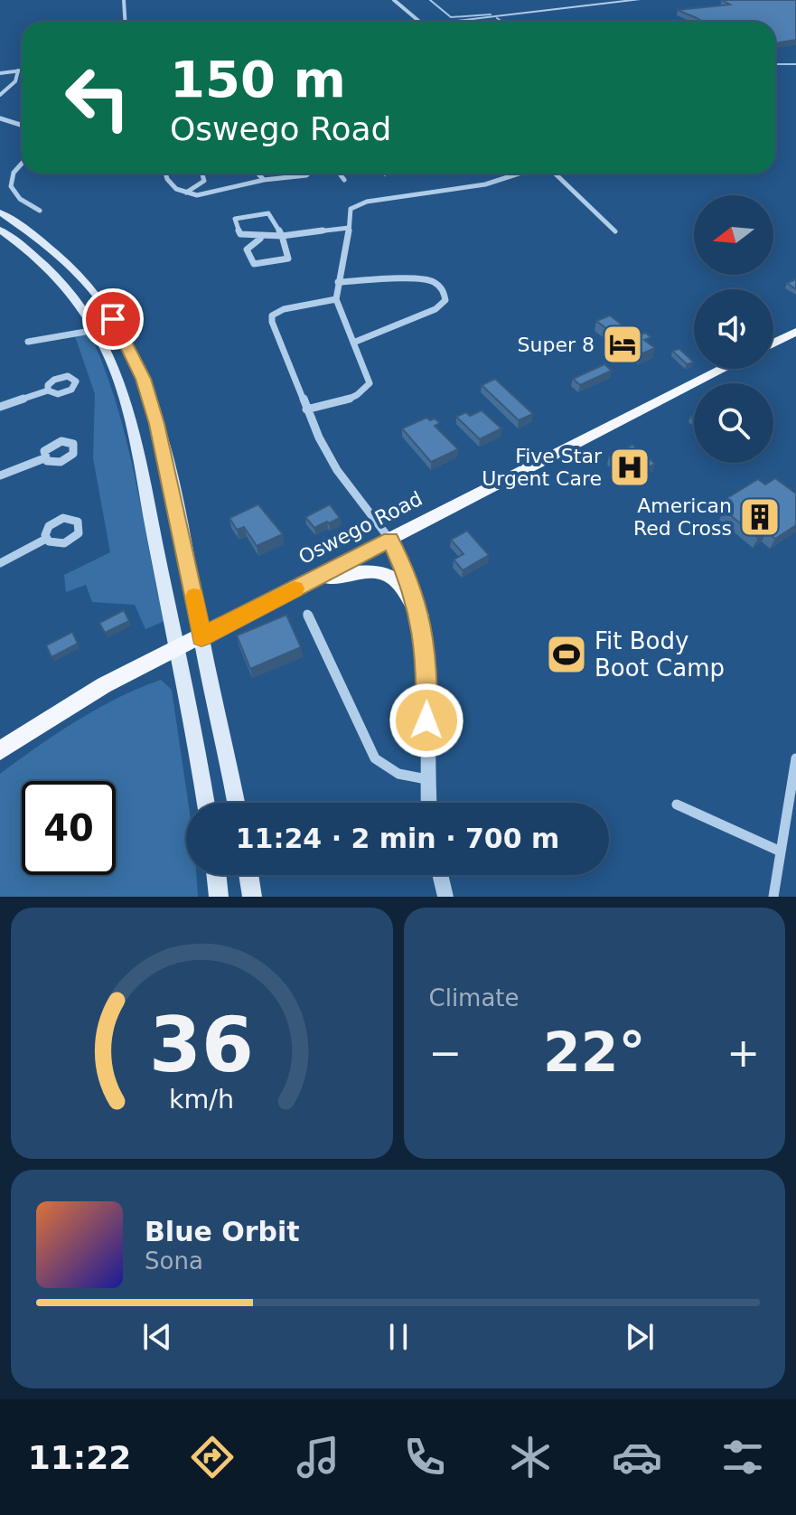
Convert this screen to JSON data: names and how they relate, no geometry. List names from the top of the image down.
{
  "streets": {
    "main road": ["Oswego Road"]
  },
  "places": {
    "hotel": ["Super 8"],
    "hospital": ["Five Star Urgent Care"],
    "building": ["American Red Cross"],
    "sports": ["Fit Body Boot Camp"]
  },
  "north": "left",
  "page": {
    "turn": ["150 m", "Oswego Road"],
    "limit": "40",
    "trip": "11:24 · 2 min · 700 m",
    "tile": "Climate",
    "heat": ["−", "22°", "+"],
    "song": ["Blue Orbit", "Sona"],
    "tabs": "11:22",
    "gauge": ["36", "km/h"]
  }
}
